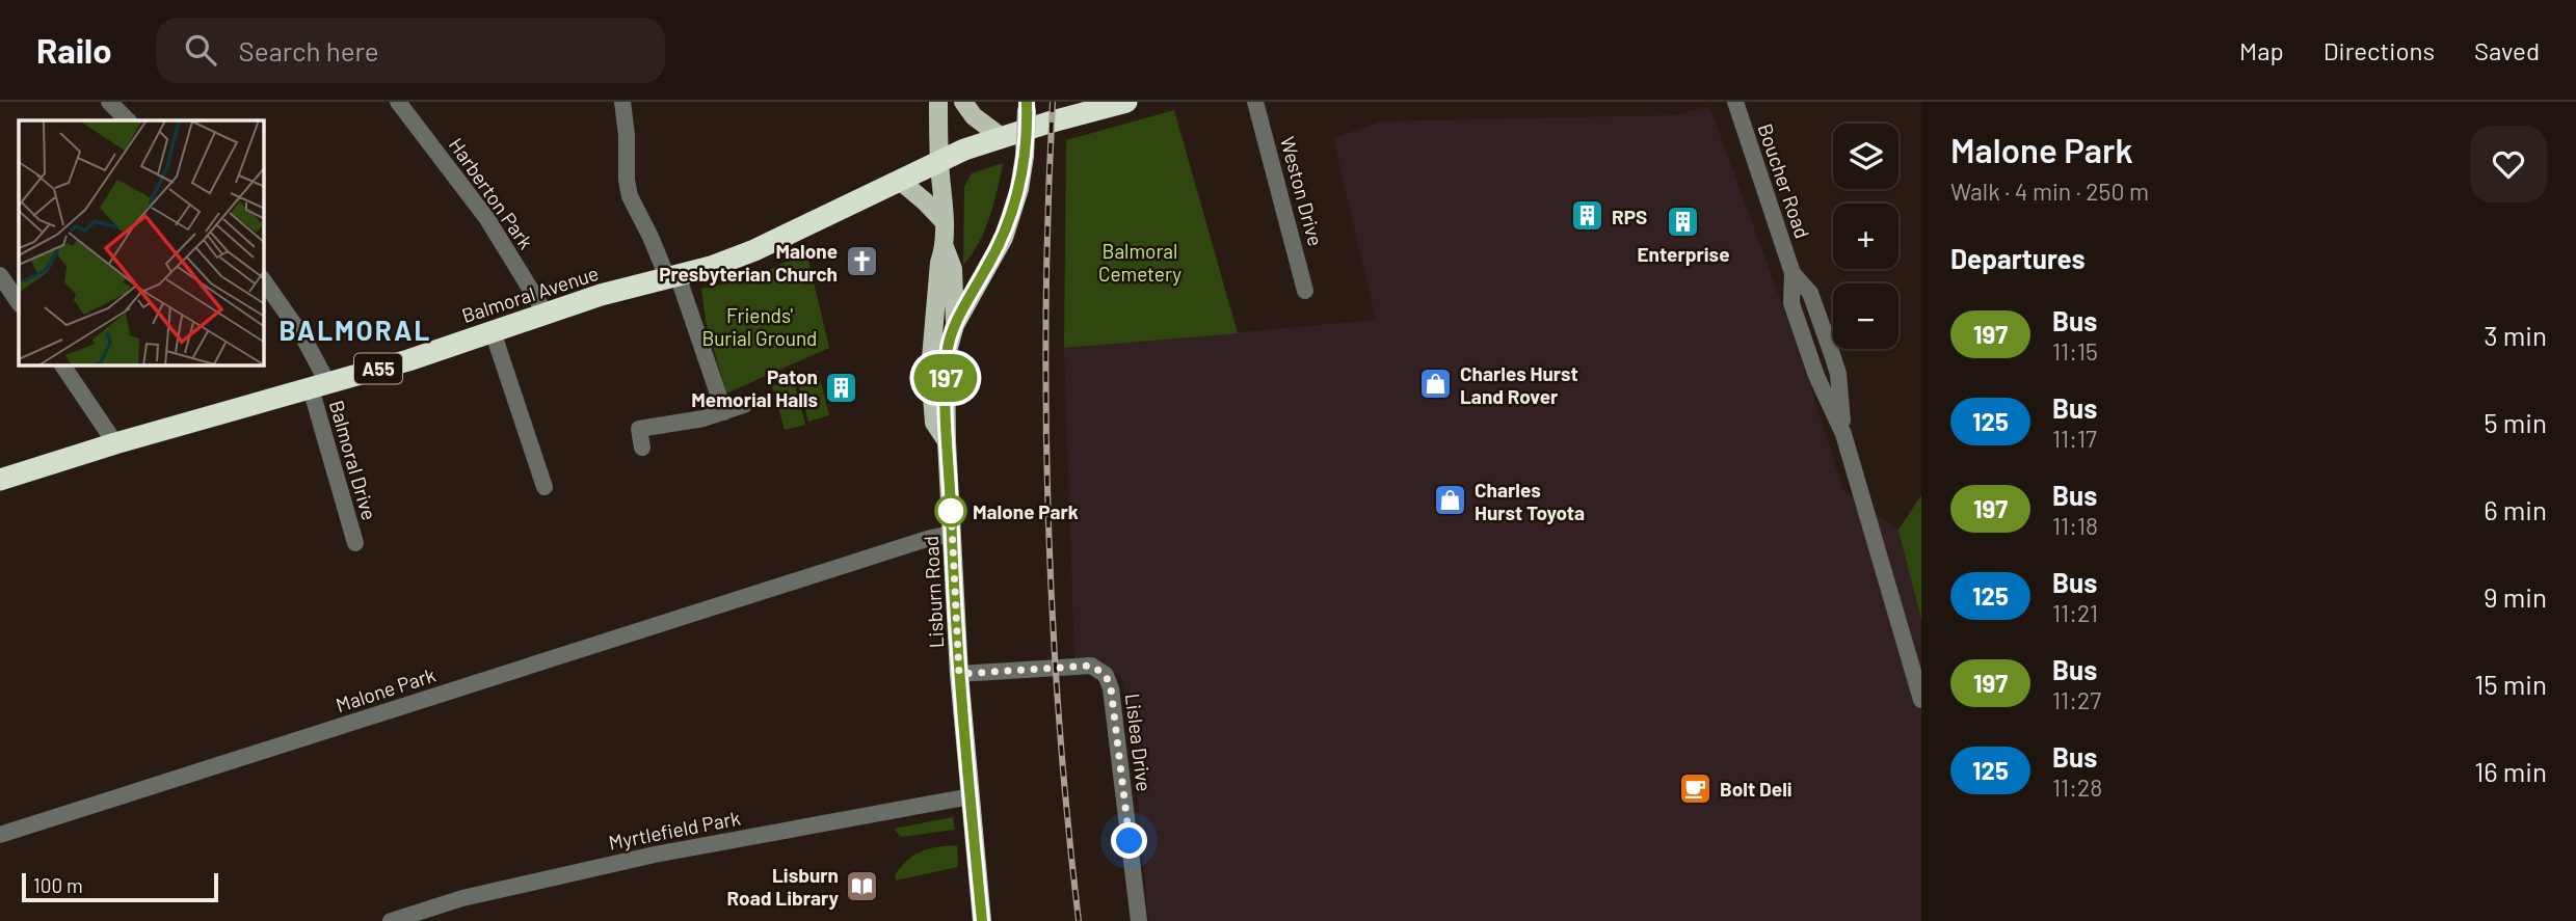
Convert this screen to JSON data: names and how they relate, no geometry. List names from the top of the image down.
{
  "streets": {
    "highway": ["Balmoral Avenue", "A55"],
    "main road": ["Lisburn Road"],
    "street": [
      "Boucher Road",
      "Weston Drive",
      "Harberton Park",
      "Balmoral Drive",
      "Malone Park",
      "Lislea Drive",
      "Myrtlefield Park"
    ]
  },
  "crossings": [
    ["Harberton Park", "Balmoral Avenue"],
    ["Balmoral Avenue", "A55"],
    ["Balmoral Avenue", "Balmoral Drive"],
    ["Lisburn Road", "Malone Park"],
    ["Lisburn Road", "Lislea Drive"],
    ["Lisburn Road", "Myrtlefield Park"]
  ],
  "districts": ["BALMORAL"],
  "parks": ["Balmoral Cemetery", "Friends' Burial Ground"],
  "places": {
    "building": ["RPS", "Enterprise", "Paton Memorial Halls"],
    "church": ["Malone Presbyterian Church"],
    "shop": ["Charles Hurst Land Rover", "Charles Hurst Toyota"],
    "other": ["Malone Park"],
    "cafe": ["Bolt Deli"],
    "library": ["Lisburn Road Library"]
  },
  "lines": ["bus line 197"],
  "scale_bar": "100 m",
  "page": {
    "header": "Railo",
    "search": "Search here",
    "nav": ["Map", "Directions", "Saved"],
    "on_map": "197",
    "heading": [
      ["Malone Park", "Walk · 4 min · 250 m"],
      "Departures"
    ],
    "map_buttons": ["+", "−"],
    "list": [
      {
        "mark": "197",
        "name": "Bus",
        "note": "11:15",
        "value": "3 min"
      },
      {
        "mark": "125",
        "name": "Bus",
        "note": "11:17",
        "value": "5 min"
      },
      {
        "mark": "197",
        "name": "Bus",
        "note": "11:18",
        "value": "6 min"
      },
      {
        "mark": "125",
        "name": "Bus",
        "note": "11:21",
        "value": "9 min"
      },
      {
        "mark": "197",
        "name": "Bus",
        "note": "11:27",
        "value": "15 min"
      },
      {
        "mark": "125",
        "name": "Bus",
        "note": "11:28",
        "value": "16 min"
      }
    ],
    "scale": "100 m"
  }
}
